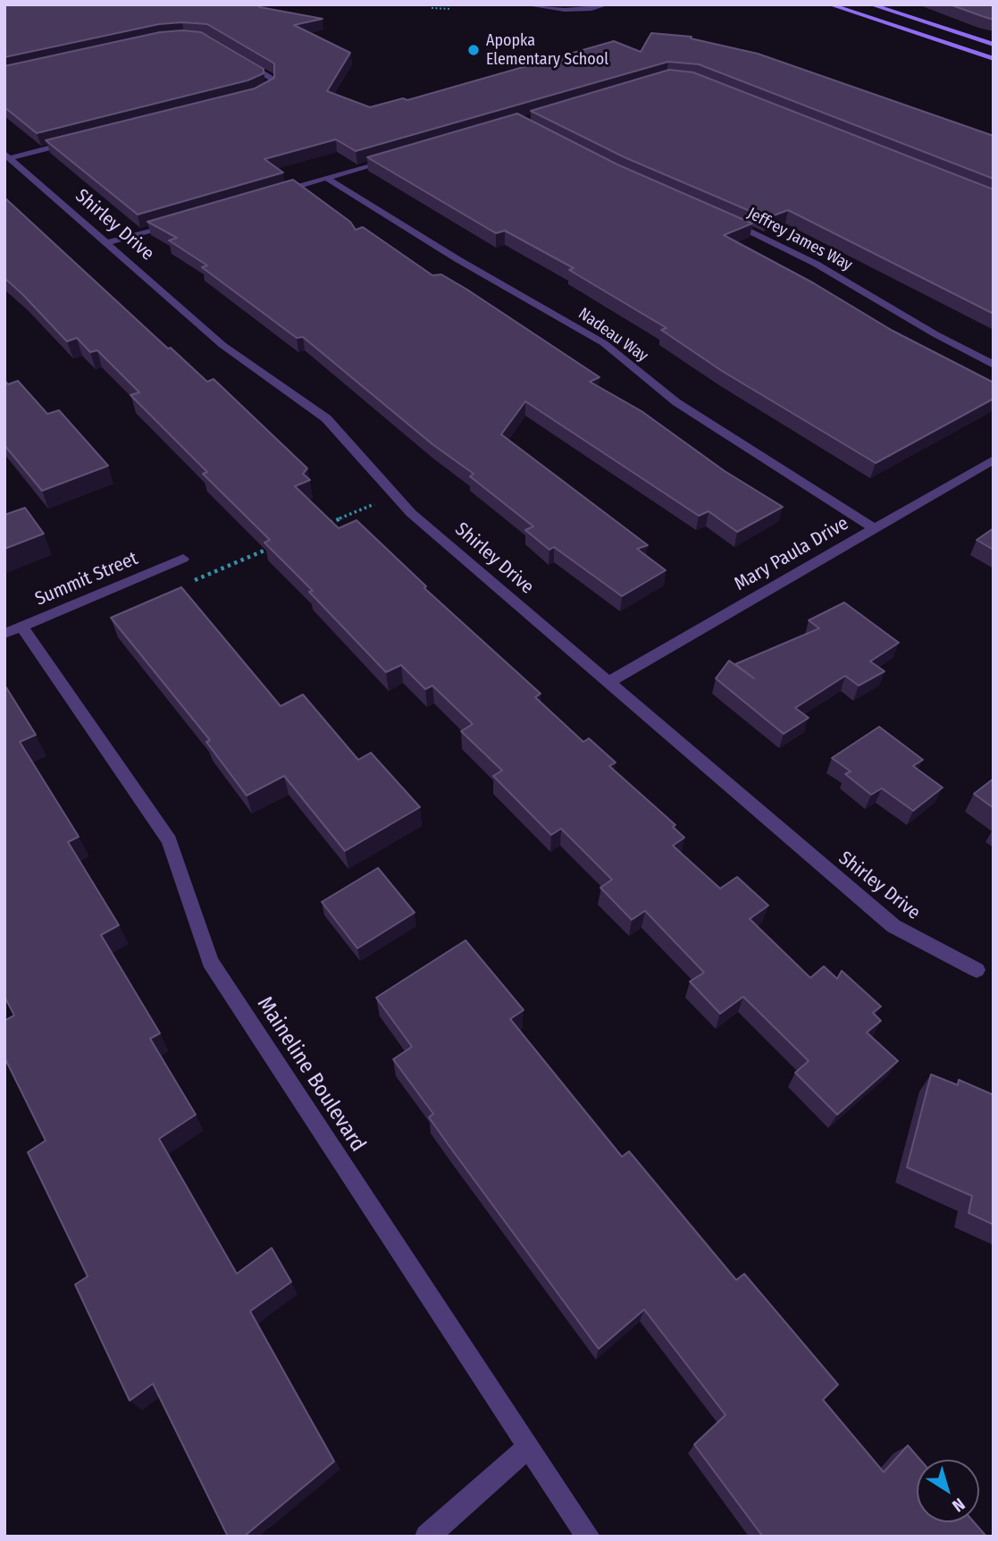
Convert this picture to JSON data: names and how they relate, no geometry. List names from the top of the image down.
{
  "streets": {
    "street": [
      "Shirley Drive",
      "Jeffrey James Way",
      "Nadeau Way",
      "Mary Paula Drive",
      "Summit Street",
      "Maineline Boulevard"
    ]
  },
  "crossings": [
    ["Shirley Drive", "Mary Paula Drive"],
    ["Nadeau Way", "Mary Paula Drive"],
    ["Summit Street", "Maineline Boulevard"]
  ],
  "places": ["Apopka Elementary School"],
  "north": "bottom right"
}
